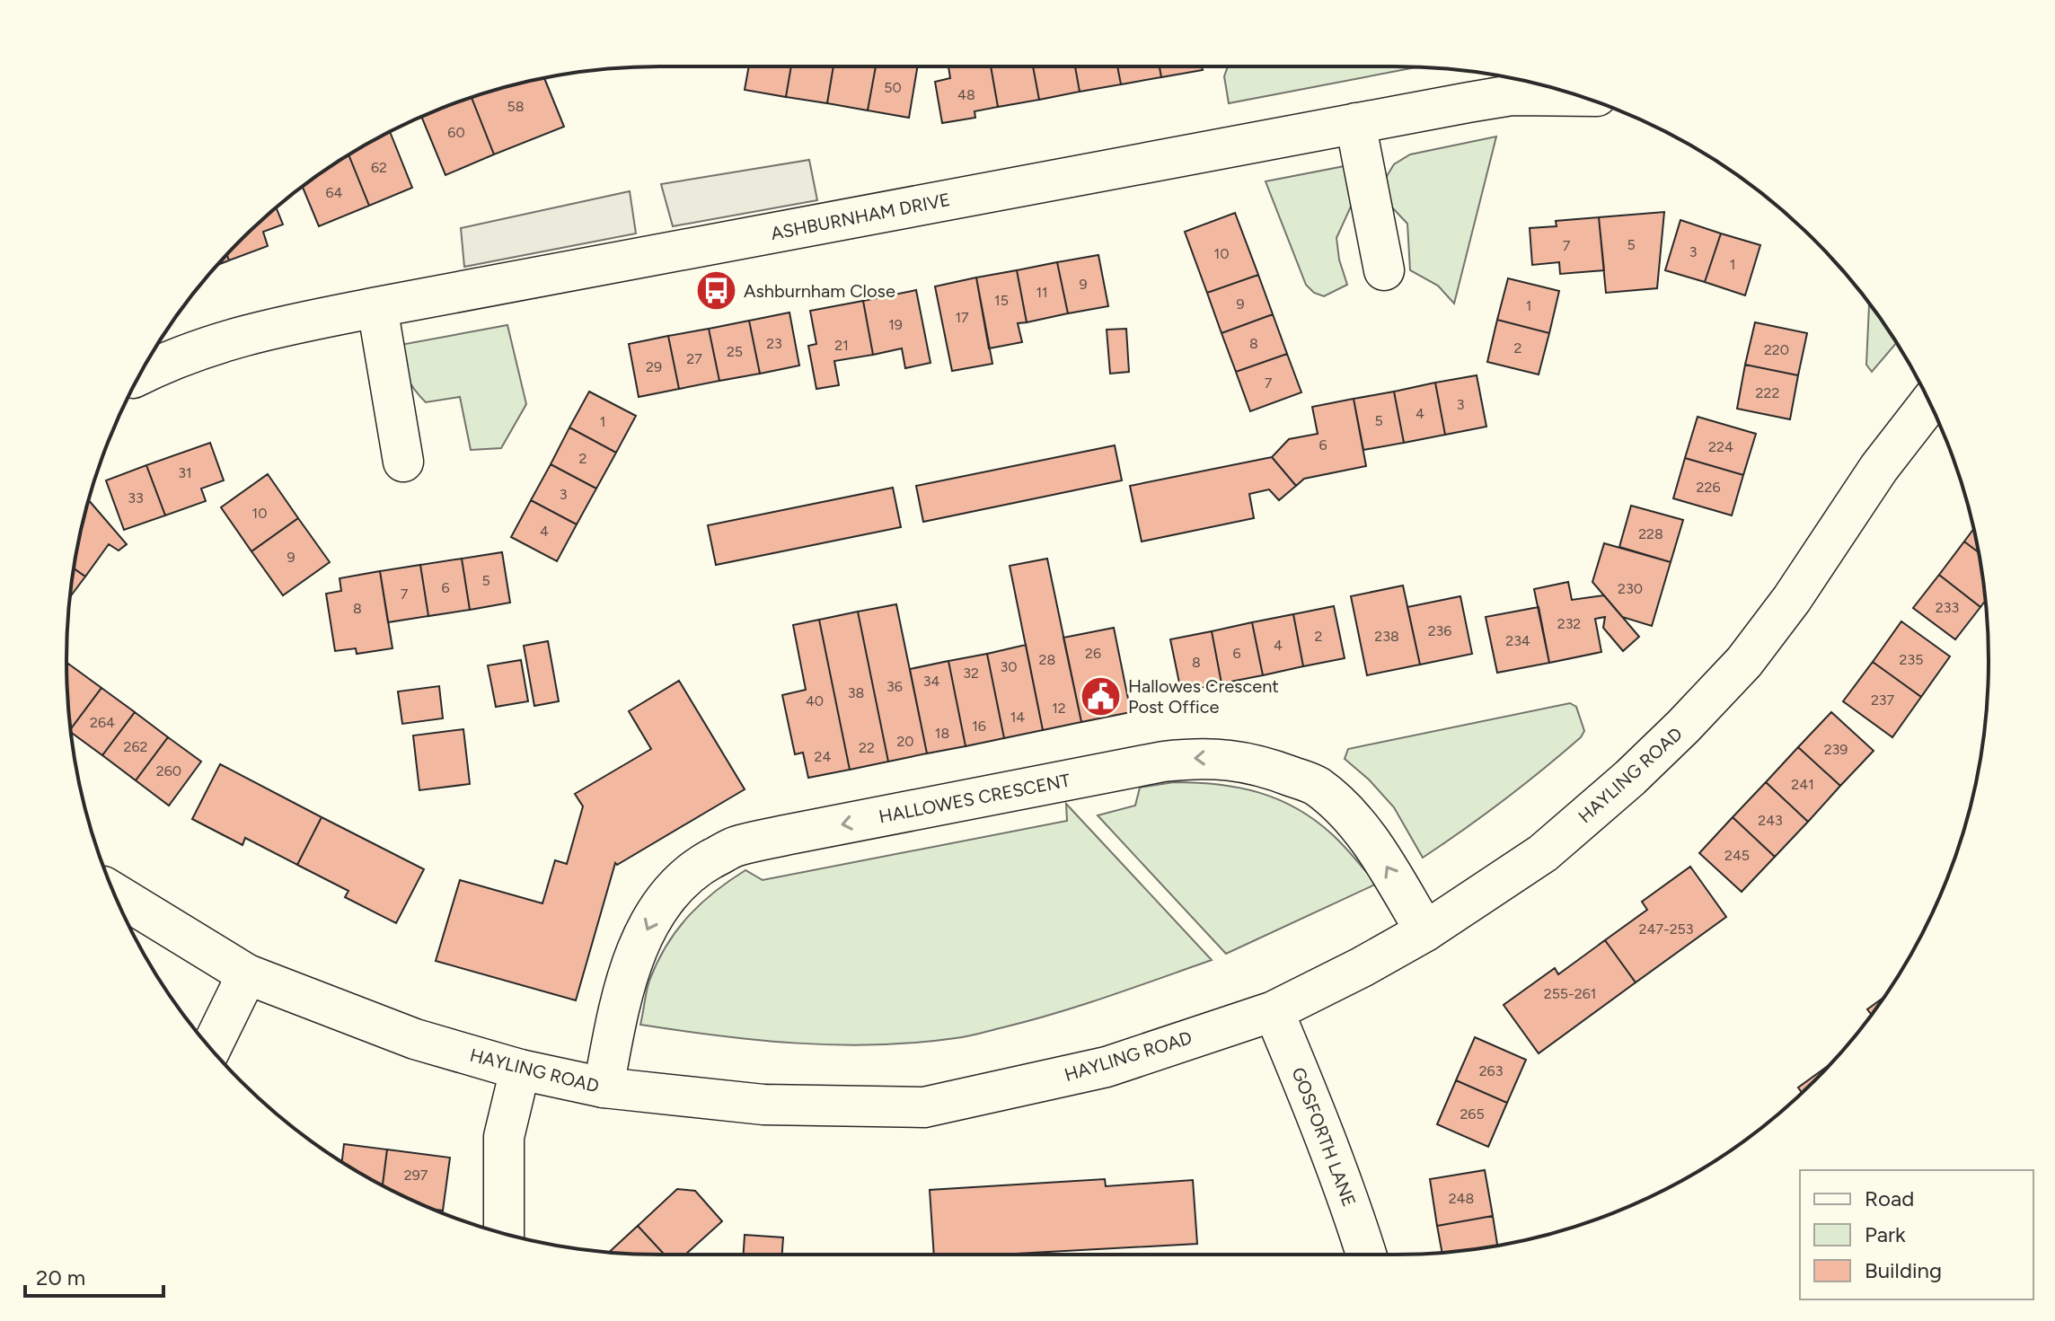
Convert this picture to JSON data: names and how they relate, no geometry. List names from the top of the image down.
{
  "streets": {
    "street": [
      "ASHBURNHAM DRIVE",
      "HAYLING ROAD",
      "HALLOWES CRESCENT",
      "GOSFORTH LANE"
    ]
  },
  "crossings": [
    ["HAYLING ROAD", "HALLOWES CRESCENT"],
    ["HAYLING ROAD", "GOSFORTH LANE"]
  ],
  "places": {
    "bus stop": ["Ashburnham Close"],
    "public building": ["Hallowes Crescent Post Office"]
  },
  "house_numbers": [
    "50",
    "48",
    "58",
    "60",
    "62",
    "64",
    "5",
    "7",
    "3",
    "10",
    "1",
    "9",
    "11",
    "15",
    "9",
    "1",
    "17",
    "19",
    "23",
    "8",
    "21",
    "2",
    "220",
    "25",
    "27",
    "29",
    "7",
    "222",
    "3",
    "4",
    "5",
    "1",
    "6",
    "224",
    "2",
    "31",
    "226",
    "3",
    "33",
    "10",
    "4",
    "228",
    "9",
    "5",
    "6",
    "230",
    "7",
    "233",
    "8",
    "232",
    "236",
    "2",
    "238",
    "234",
    "4",
    "26",
    "6",
    "28",
    "235",
    "8",
    "30",
    "32",
    "34",
    "36",
    "38",
    "237",
    "40",
    "12",
    "14",
    "264",
    "16",
    "18",
    "20",
    "262",
    "22",
    "239",
    "24",
    "260",
    "241",
    "243",
    "245",
    "247-253",
    "255-261",
    "263",
    "265",
    "297",
    "248"
  ],
  "legend": ["Road", "Park", "Building"],
  "scale_bar": "20 m"
}
